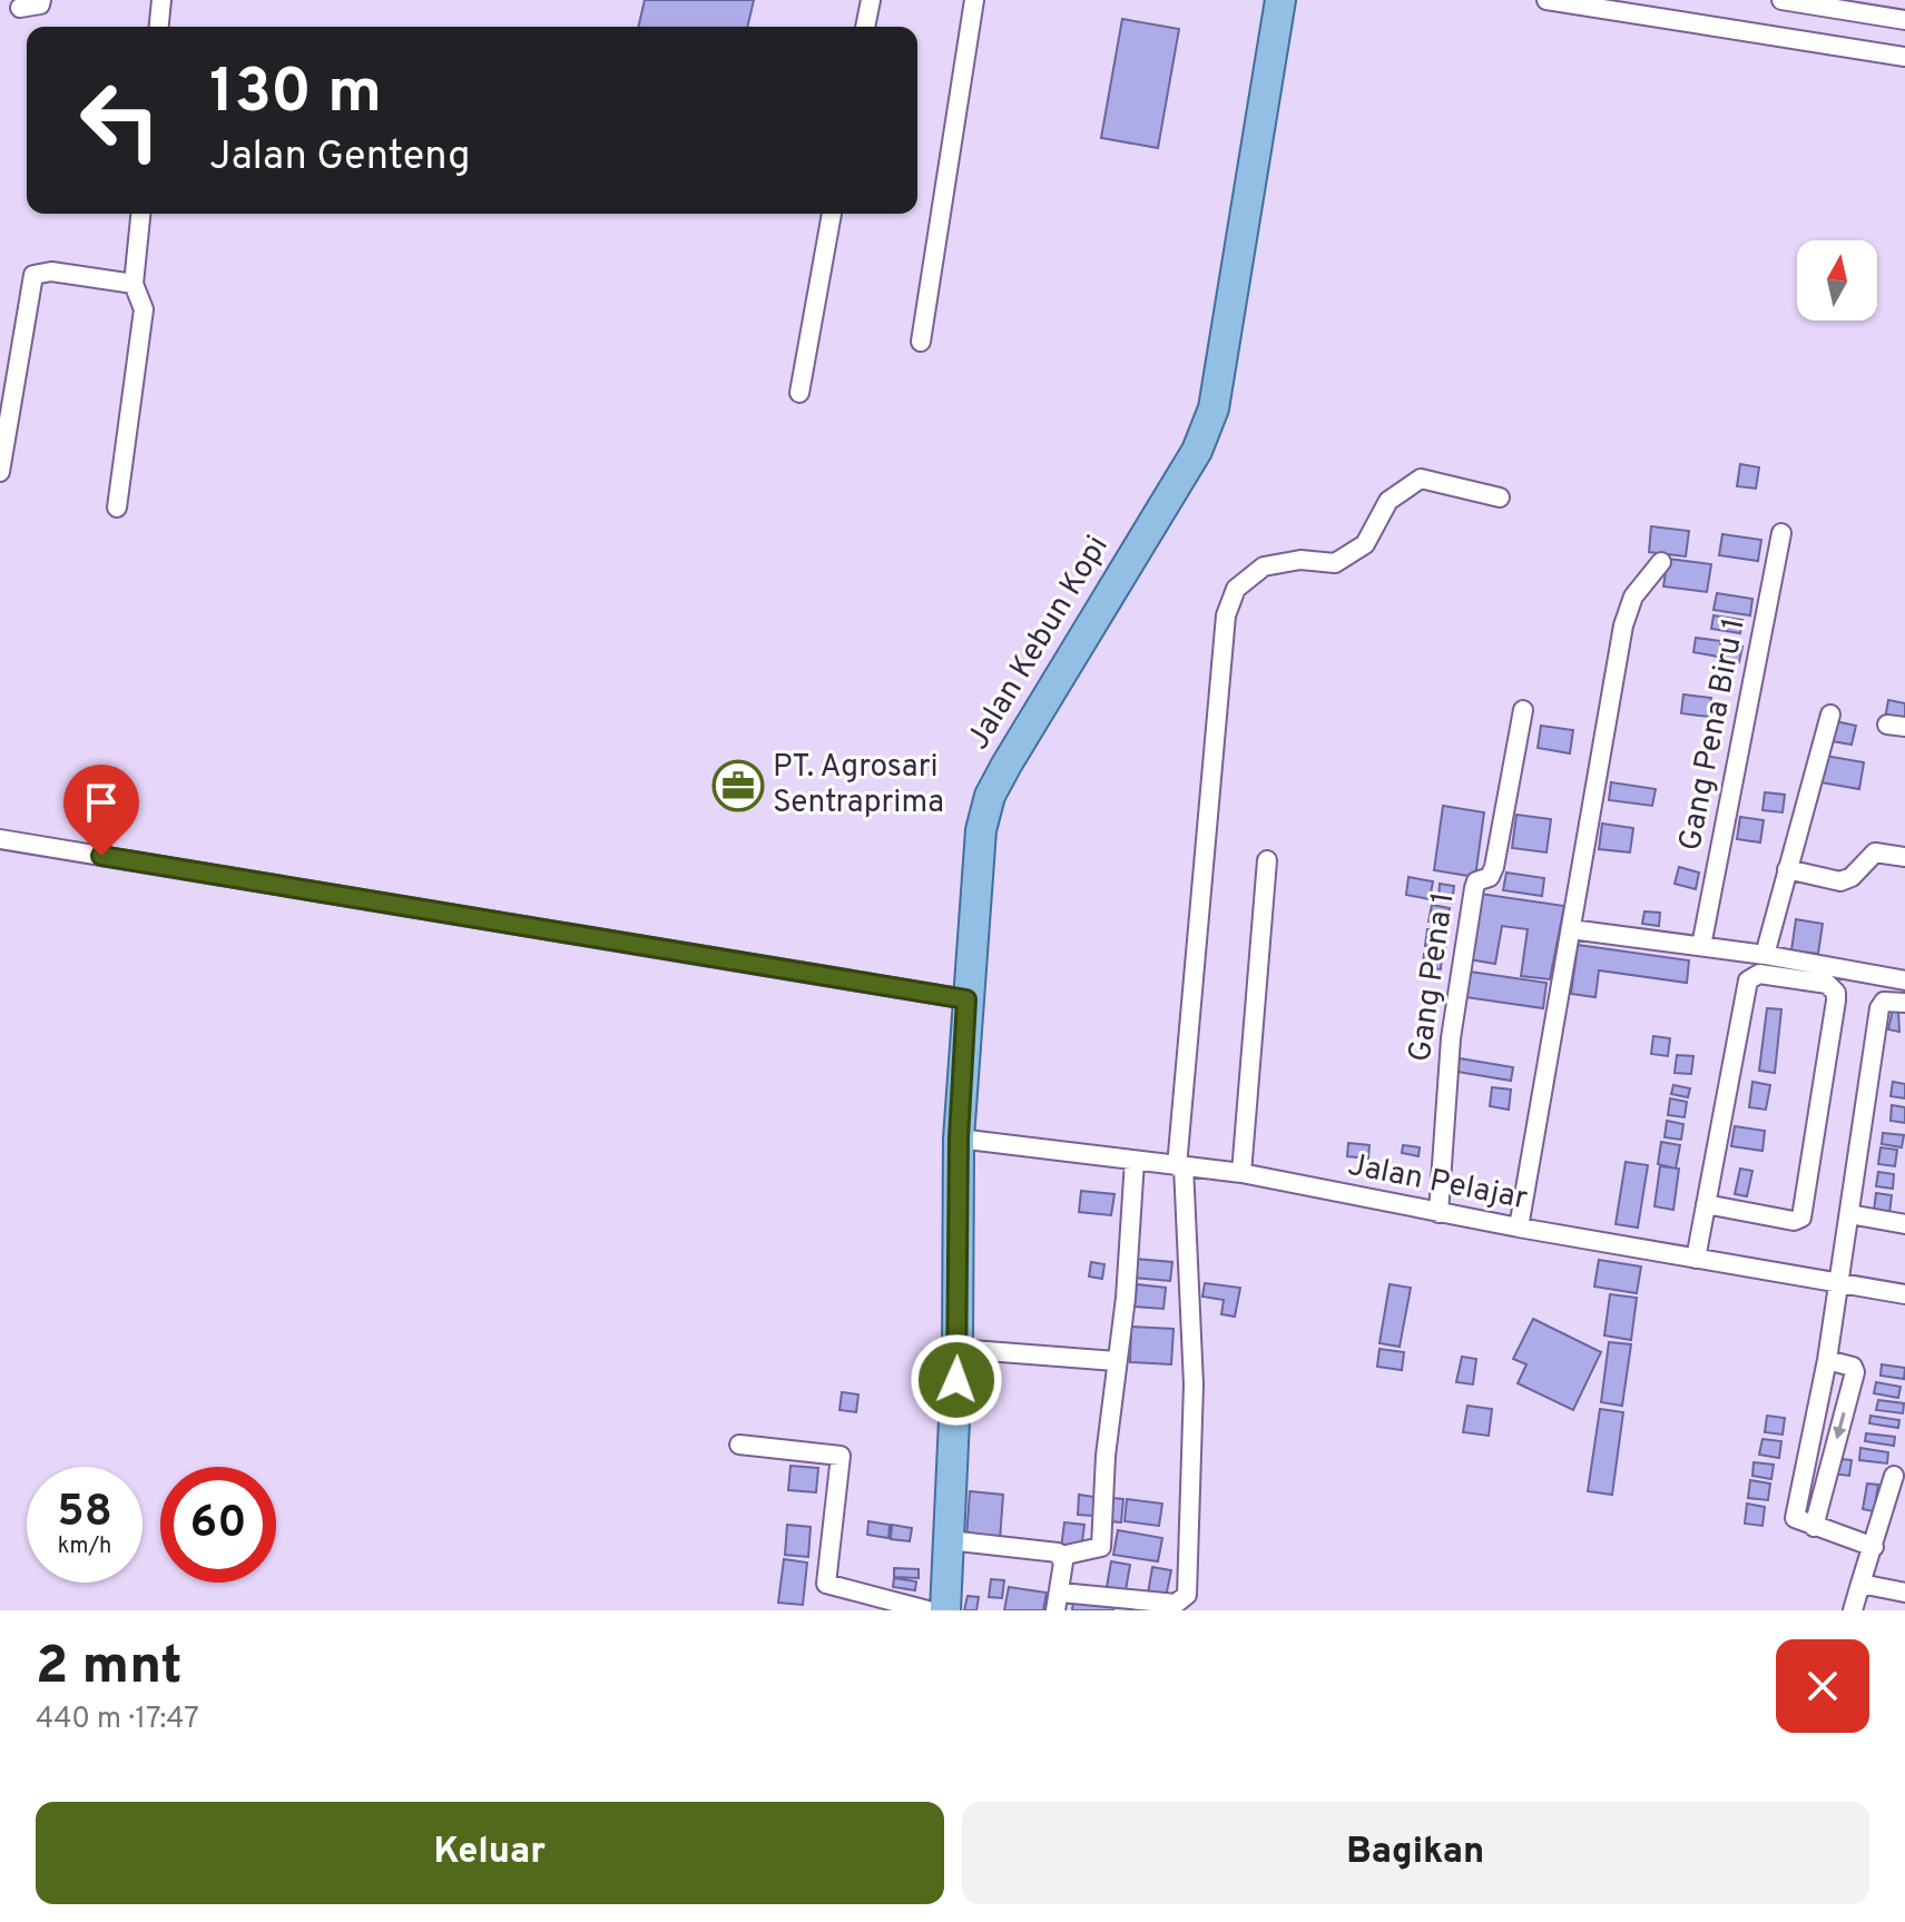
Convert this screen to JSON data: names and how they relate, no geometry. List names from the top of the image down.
{
  "streets": {
    "main road": ["Jalan Kebun Kopi"],
    "street": ["Gang Pena Biru 1", "Gang Pena 1", "Jalan Pelajar"]
  },
  "crossings": [
    ["Jalan Kebun Kopi", "Jalan Pelajar"],
    ["Gang Pena 1", "Jalan Pelajar"]
  ],
  "places": {
    "office": ["PT. Agrosari Sentraprima"]
  },
  "north": "top",
  "page": {
    "turn": ["130 m", "Jalan Genteng"],
    "speed": "58 km/h",
    "limit": "60",
    "heading": ["2 mnt", "440 m · 17:47"],
    "buttons": ["Keluar", "Bagikan"]
  }
}
